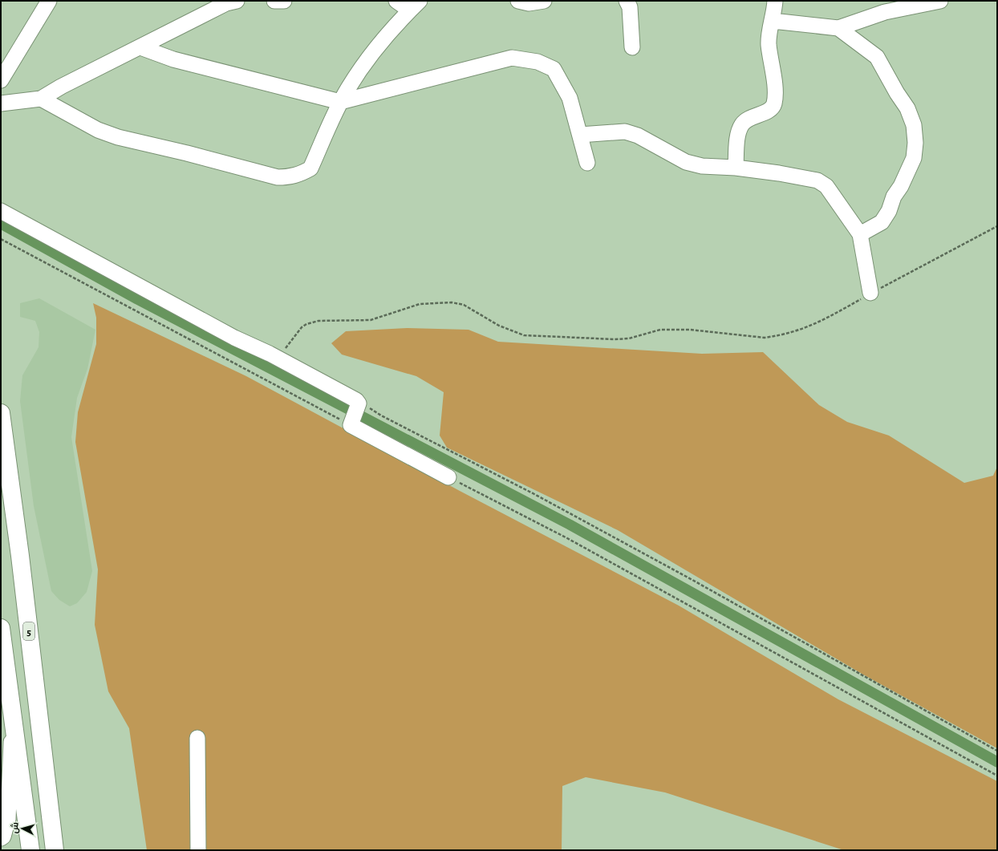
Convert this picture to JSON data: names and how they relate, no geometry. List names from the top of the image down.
{
  "streets": {
    "highway": ["5"]
  },
  "north": "left"
}
